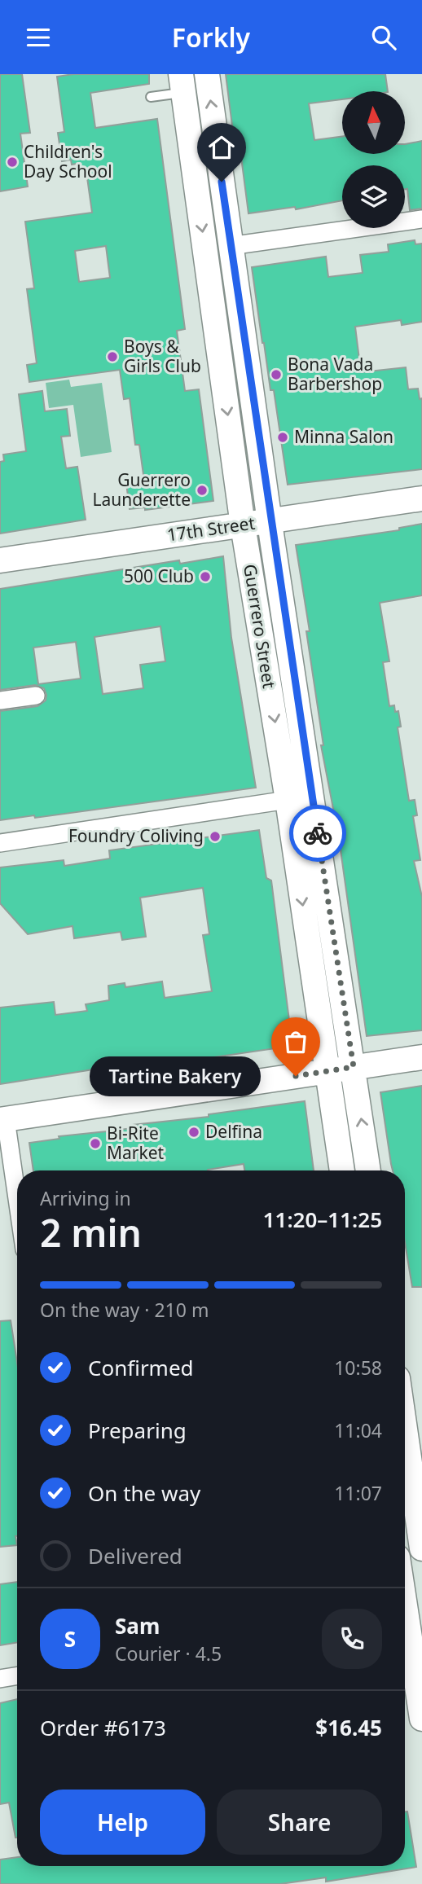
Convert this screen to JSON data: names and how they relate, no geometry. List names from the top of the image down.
{
  "streets": {
    "main road": ["17th Street", "Guerrero Street"]
  },
  "crossings": [
    ["17th Street", "Guerrero Street"]
  ],
  "places": [
    "Children's Day School",
    "Boys & Girls Club",
    "Bona Vada Barbershop",
    "Minna Salon",
    "Guerrero Launderette",
    "500 Club",
    "Foundry Coliving",
    "Tartine Bakery",
    "Delfina",
    "Bi-Rite Market"
  ],
  "north": "top",
  "page": {
    "header": "Forkly",
    "bubble": "Tartine Bakery",
    "heading": ["2 min", "Arriving in", "11:20–11:25"],
    "panel": [
      "Sam",
      "Courier · 4.5",
      "Order #6173",
      "$16.45"
    ],
    "bar": "On the way · 210 m",
    "list": [
      ["Confirmed", "10:58"],
      ["Preparing", "11:04"],
      ["On the way", "11:07"],
      "Delivered"
    ],
    "round": "S",
    "buttons": ["Help", "Share"]
  }
}
